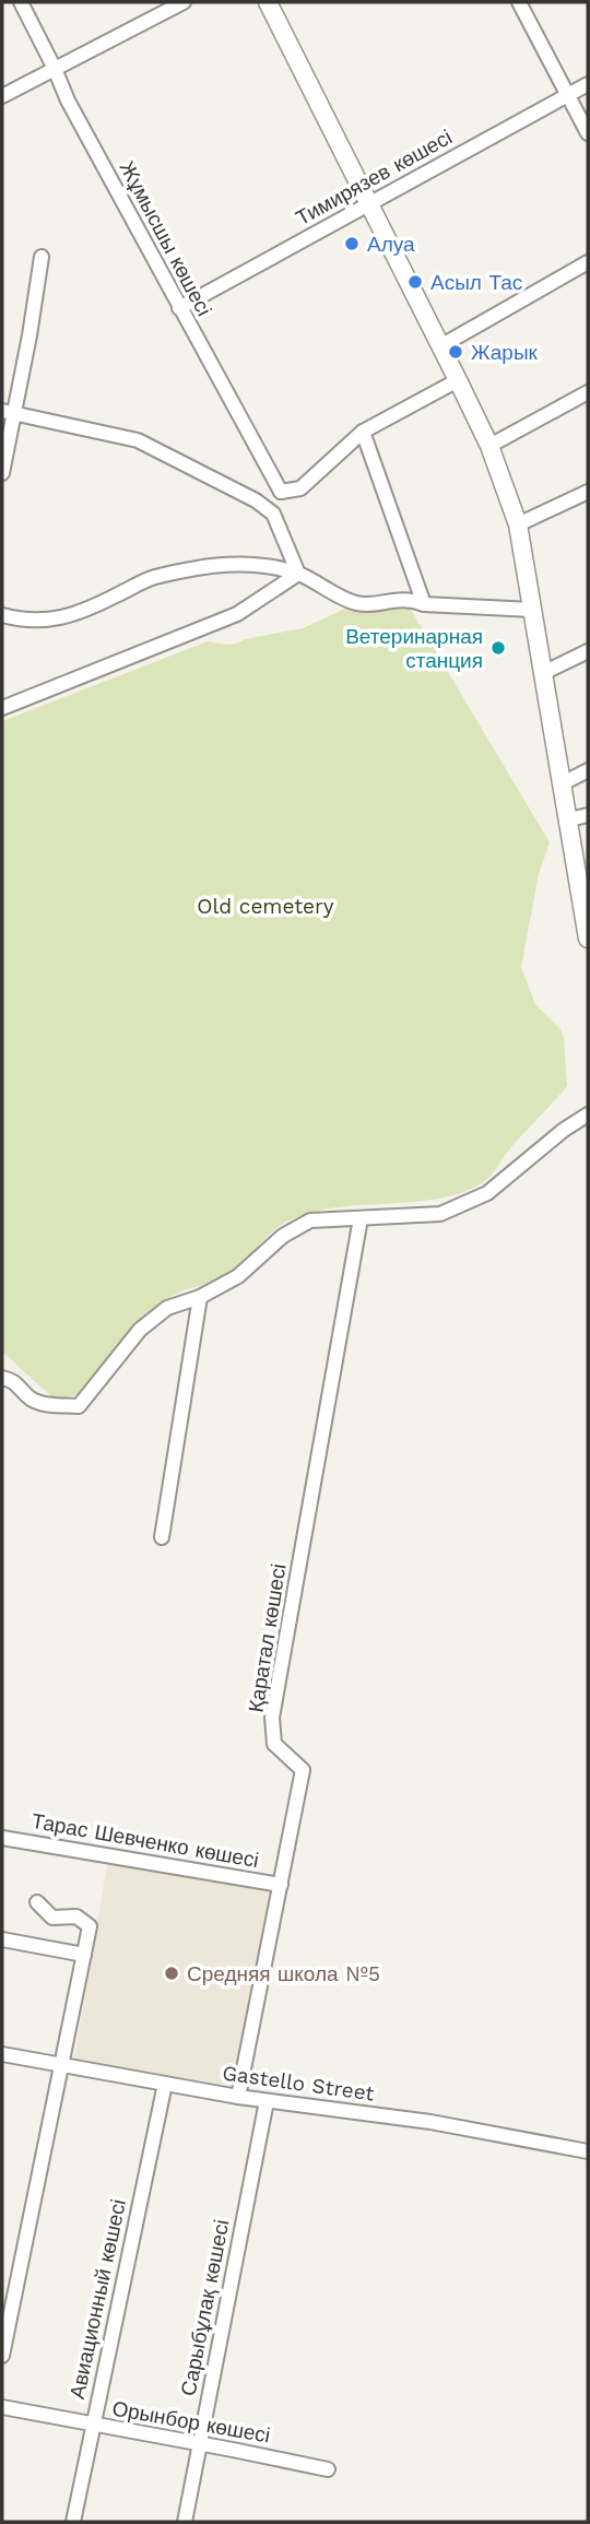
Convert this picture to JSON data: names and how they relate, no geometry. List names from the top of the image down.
{
  "streets": {
    "street": [
      "Тимирязев көшесі",
      "Жұмысшы көшесі",
      "Қаратал көшесі",
      "Тарас Шевченко көшесі",
      "Gastello Street",
      "Авиационный көшесі",
      "Сарыбұлақ көшесі",
      "Орынбор көшесі"
    ]
  },
  "crossings": [
    ["Тимирязев көшесі", "Жұмысшы көшесі"],
    ["Қаратал көшесі", "Тарас Шевченко көшесі"],
    ["Қаратал көшесі", "Gastello Street"],
    ["Gastello Street", "Авиационный көшесі"],
    ["Gastello Street", "Сарыбұлақ көшесі"],
    ["Авиационный көшесі", "Орынбор көшесі"],
    ["Сарыбұлақ көшесі", "Орынбор көшесі"]
  ],
  "parks": ["Old cemetery"],
  "places": [
    "Алуа",
    "Асыл Тас",
    "Жарык",
    "Ветеринарная станция",
    "Средняя школа №5"
  ]
}
